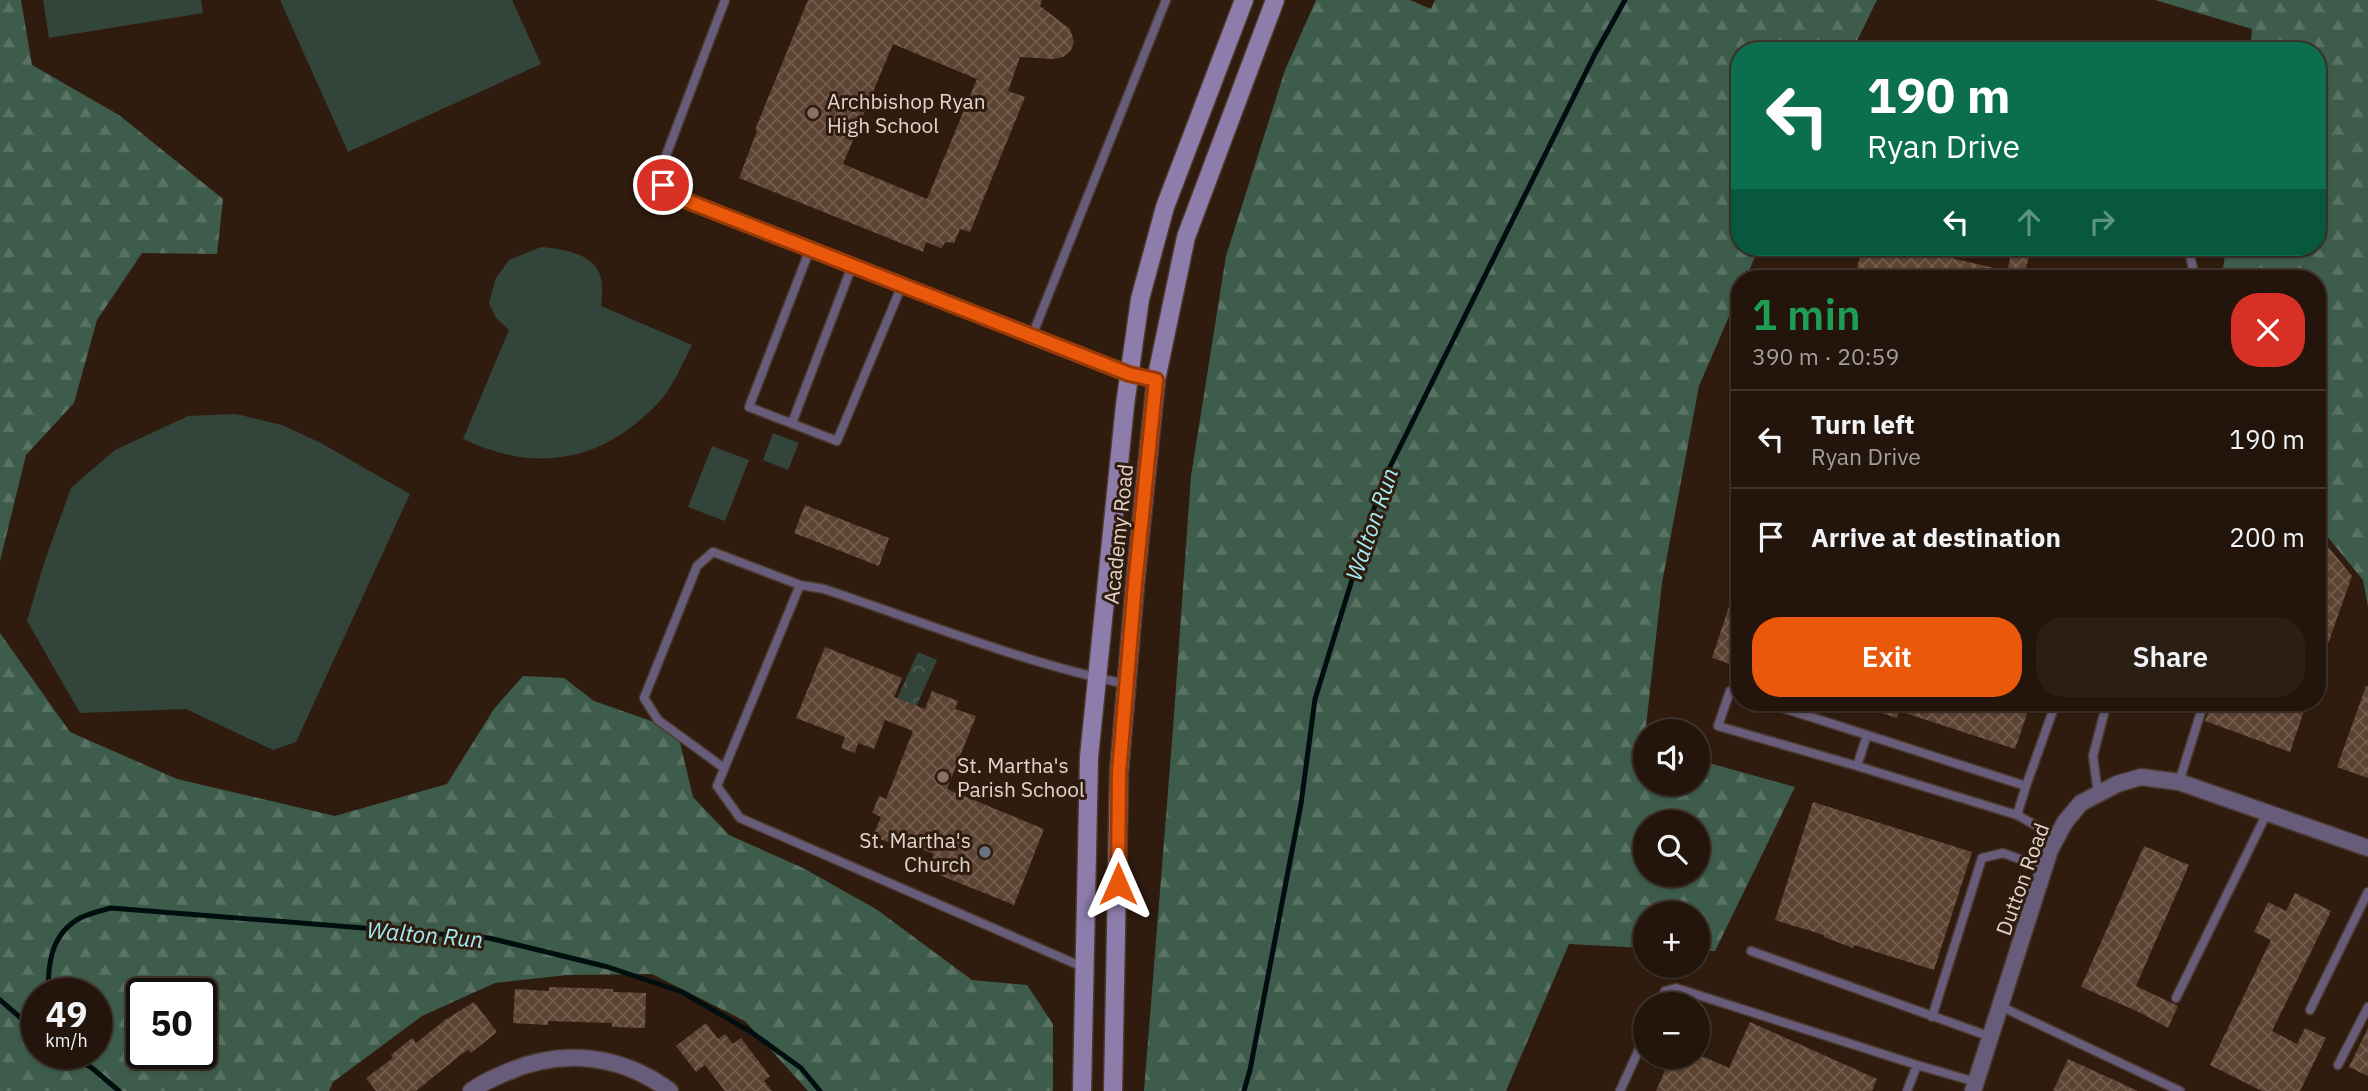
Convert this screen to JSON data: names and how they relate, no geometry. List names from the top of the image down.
{
  "streets": {
    "main road": ["Academy Road"],
    "street": ["Dutton Road"]
  },
  "water": ["Walton Run"],
  "places": ["Archbishop Ryan High School", "St. Martha's Parish School", "St. Martha's Church"],
  "page": {
    "turn": ["190 m", "Ryan Drive"],
    "heading": ["1 min", "390 m · 20:59"],
    "list": [
      {
        "name": "Turn left",
        "note": "Ryan Drive",
        "value": "190 m"
      },
      {
        "name": "Arrive at destination",
        "value": "200 m"
      }
    ],
    "buttons": ["Exit", "Share"],
    "map_buttons": ["+", "−"],
    "speed": "49 km/h",
    "limit": "50"
  }
}
